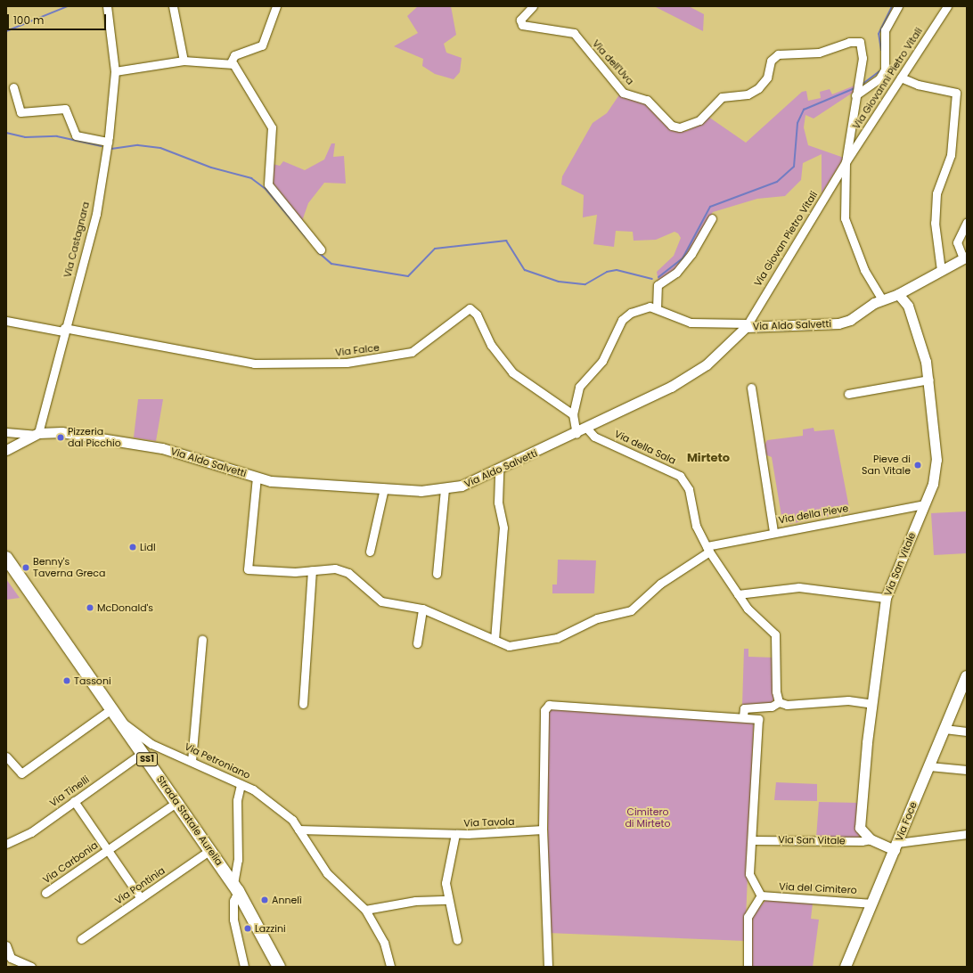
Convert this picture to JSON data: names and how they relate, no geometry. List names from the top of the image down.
{
  "streets": {
    "main road": ["SS1", "Strada Statale Aurelia", "Via Foce"],
    "street": [
      "Via dell'Uva",
      "Via Giovanni Pietro Vitali",
      "Via Giovan Pietro Vitali",
      "Via Castagnara",
      "Via Aldo Salvetti",
      "Via Falce",
      "Via della Sala",
      "Via della Pieve",
      "Via San Vitale",
      "Via Petroniano",
      "Via Tinelli",
      "Via Tavola",
      "Via Carbonia",
      "Via Pontinia",
      "Via del Cimitero"
    ]
  },
  "crossings": [
    ["Via Giovanni Pietro Vitali", "Via Giovan Pietro Vitali"],
    ["Via Giovan Pietro Vitali", "Via Aldo Salvetti"],
    ["Via Castagnara", "Via Aldo Salvetti"],
    ["Via Castagnara", "Via Falce"],
    ["Via Aldo Salvetti", "Via della Sala"],
    ["Via Aldo Salvetti", "Via San Vitale"],
    ["Via della Sala", "Via della Pieve"],
    ["Via della Pieve", "Via San Vitale"],
    ["Via San Vitale", "Via Foce"],
    ["Via Petroniano", "Strada Statale Aurelia"],
    ["Via Petroniano", "Via Tavola"],
    ["Via Tinelli", "Strada Statale Aurelia"],
    ["Via Tinelli", "Via Carbonia"],
    ["Strada Statale Aurelia", "Via Carbonia"],
    ["Strada Statale Aurelia", "Via Pontinia"],
    ["Via Foce", "Via del Cimitero"],
    ["Via Carbonia", "Via Pontinia"]
  ],
  "districts": ["Mirteto"],
  "parks": ["Cimitero di Mirteto"],
  "places": [
    "Pizzeria dal Picchio",
    "Pieve di San Vitale",
    "Lidl",
    "Benny's Taverna Greca",
    "McDonald's",
    "Tassoni",
    "Annelì",
    "Lazzini"
  ],
  "scale_bar": "100 m"
}
